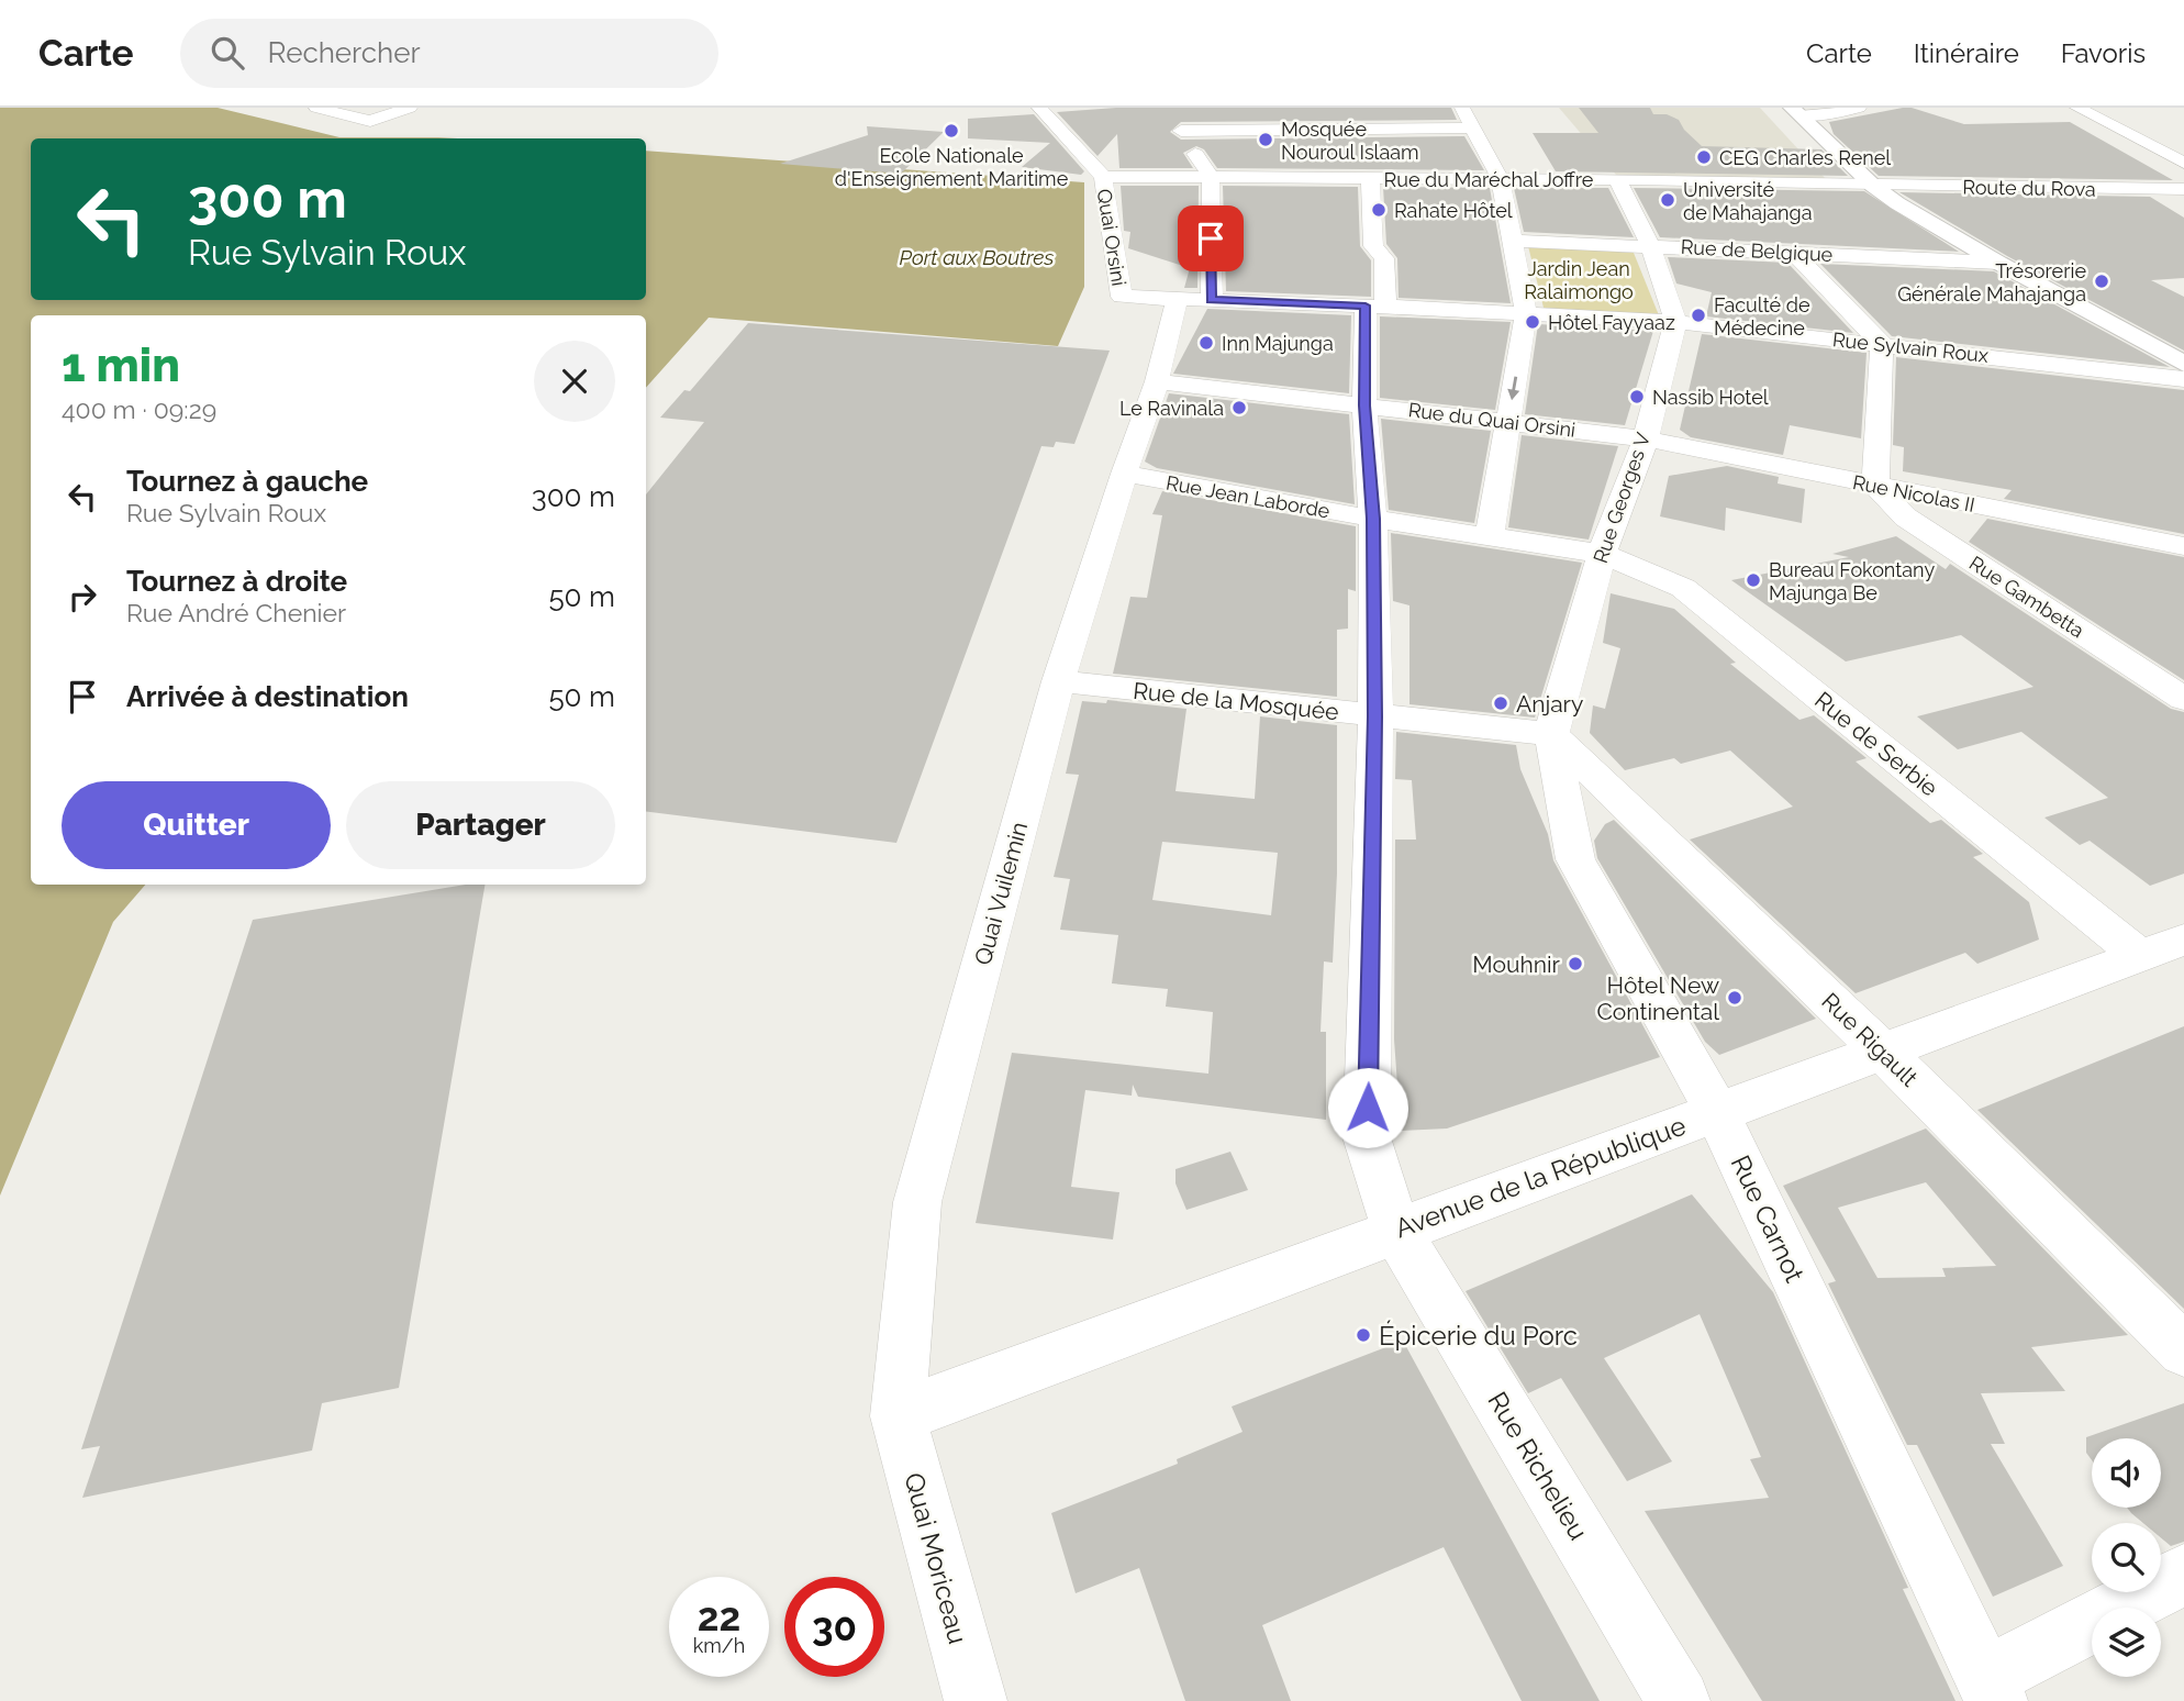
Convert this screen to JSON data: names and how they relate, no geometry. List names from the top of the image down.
{
  "streets": {
    "street": [
      "Rue du Maréchal Joffre",
      "Route du Rova",
      "Quai Orsini",
      "Rue de Belgique",
      "Rue Sylvain Roux",
      "Rue du Quai Orsini",
      "Rue Nicolas II",
      "Rue Jean Laborde",
      "Rue Georges V",
      "Rue Gambetta",
      "Rue de la Mosquée",
      "Rue de Serbie",
      "Quai Vuilemin",
      "Rue Rigault",
      "Avenue de la République",
      "Rue Carnot",
      "Rue Richelieu",
      "Quai Moriceau"
    ]
  },
  "crossings": [
    ["Rue du Maréchal Joffre", "Route du Rova"],
    ["Rue du Maréchal Joffre", "Quai Orsini"],
    ["Rue du Maréchal Joffre", "Rue Richelieu"],
    ["Quai Orsini", "Rue Sylvain Roux"],
    ["Rue Sylvain Roux", "Rue Georges V"],
    ["Rue Sylvain Roux", "Rue Richelieu"],
    ["Rue du Quai Orsini", "Rue Nicolas II"],
    ["Rue du Quai Orsini", "Rue Georges V"],
    ["Rue du Quai Orsini", "Quai Vuilemin"],
    ["Rue du Quai Orsini", "Rue Richelieu"],
    ["Rue Nicolas II", "Rue Georges V"],
    ["Rue Nicolas II", "Rue Gambetta"],
    ["Rue Jean Laborde", "Rue Georges V"],
    ["Rue Jean Laborde", "Rue de Serbie"],
    ["Rue Jean Laborde", "Quai Vuilemin"],
    ["Rue Jean Laborde", "Rue Richelieu"],
    ["Rue Georges V", "Rue de la Mosquée"],
    ["Rue Georges V", "Rue de Serbie"],
    ["Rue Georges V", "Rue Rigault"],
    ["Rue Georges V", "Rue Carnot"],
    ["Rue de la Mosquée", "Quai Vuilemin"],
    ["Rue de la Mosquée", "Rue Rigault"],
    ["Rue de la Mosquée", "Rue Carnot"],
    ["Rue de la Mosquée", "Rue Richelieu"],
    ["Rue de Serbie", "Avenue de la République"],
    ["Quai Vuilemin", "Avenue de la République"],
    ["Quai Vuilemin", "Quai Moriceau"],
    ["Rue Rigault", "Avenue de la République"],
    ["Rue Rigault", "Rue Carnot"],
    ["Avenue de la République", "Rue Carnot"],
    ["Avenue de la République", "Rue Richelieu"],
    ["Avenue de la République", "Quai Moriceau"]
  ],
  "water": ["Port aux Boutres"],
  "parks": ["Jardin Jean Ralaimongo"],
  "places": [
    "Ecole Nationale d'Enseignement Maritime",
    "Mosquée Nouroul Islaam",
    "CEG Charles Renel",
    "Université de Mahajanga",
    "Rahate Hôtel",
    "Trésorerie Générale Mahajanga",
    "Faculté de Médecine",
    "Hôtel Fayyaaz",
    "Inn Majunga",
    "Nassib Hotel",
    "Le Ravinala",
    "Bureau Fokontany Majunga Be",
    "Anjary",
    "Mouhnir",
    "Hôtel New Continental",
    "Épicerie du Porc"
  ],
  "page": {
    "header": "Carte",
    "search": "Rechercher",
    "nav": ["Carte", "Itinéraire", "Favoris"],
    "turn": ["300 m", "Rue Sylvain Roux"],
    "heading": ["1 min", "400 m · 09:29"],
    "list": [
      {
        "name": "Tournez à gauche",
        "note": "Rue Sylvain Roux",
        "value": "300 m"
      },
      {
        "name": "Tournez à droite",
        "note": "Rue André Chenier",
        "value": "50 m"
      },
      {
        "name": "Arrivée à destination",
        "value": "50 m"
      }
    ],
    "buttons": ["Quitter", "Partager"],
    "speed": "22 km/h",
    "limit": "30"
  }
}
